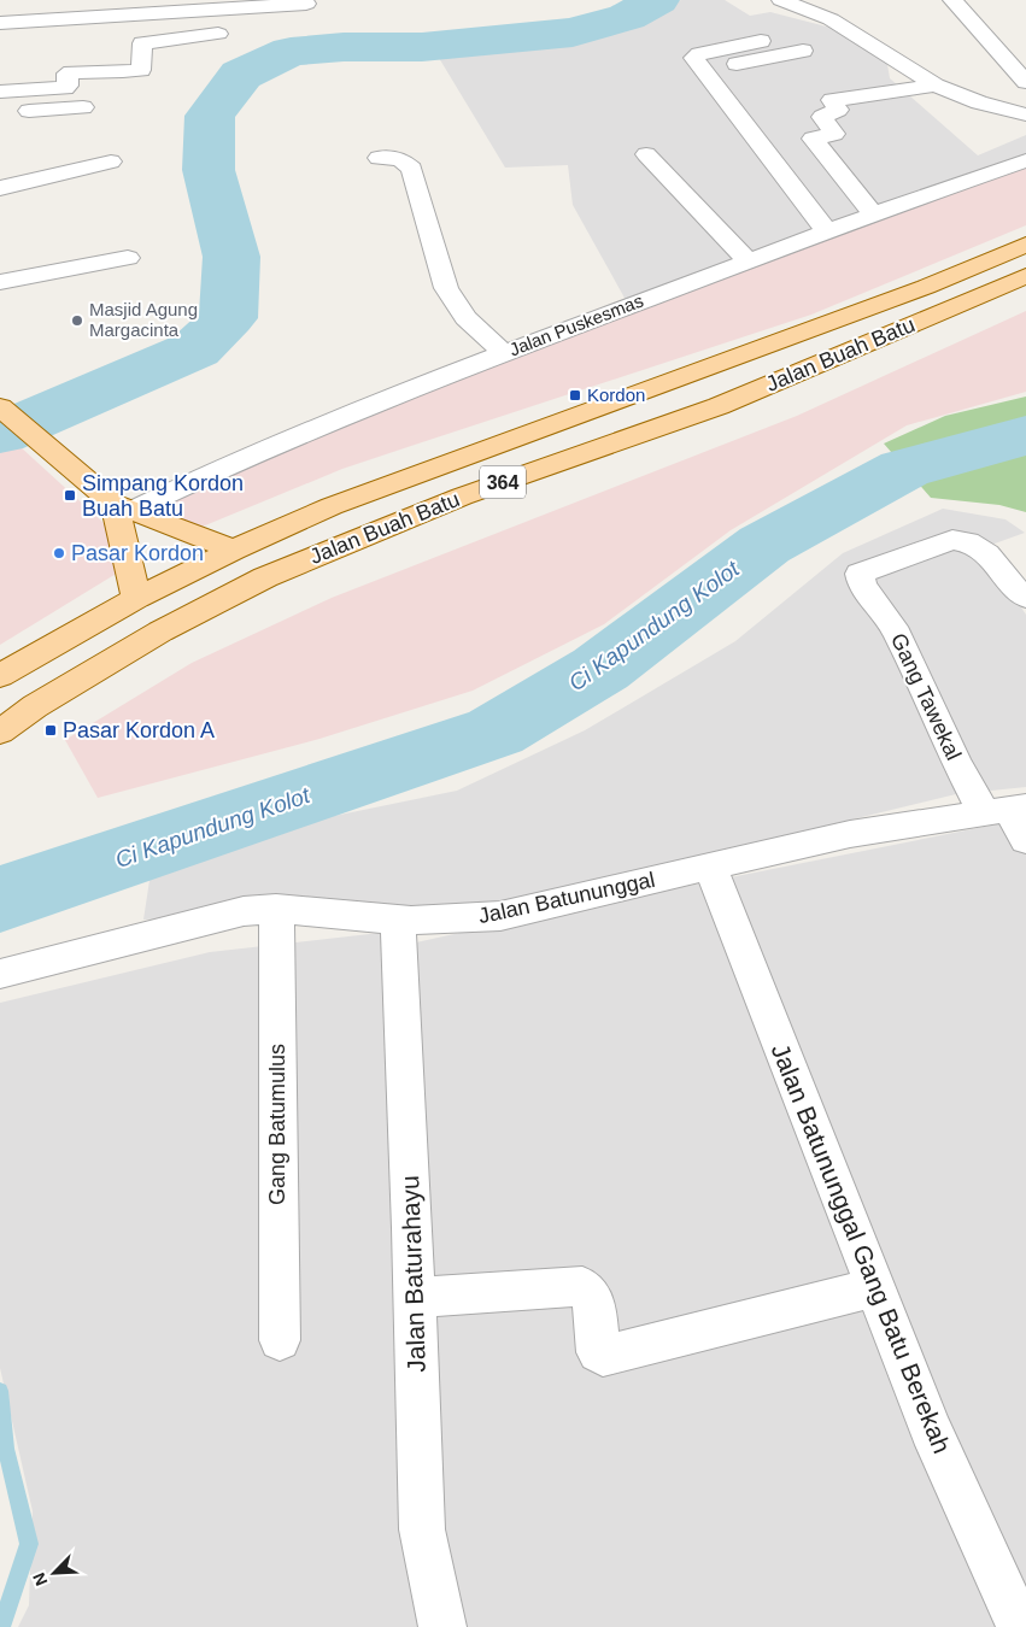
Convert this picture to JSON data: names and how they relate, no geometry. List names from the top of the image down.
{
  "streets": {
    "main road": ["Jalan Buah Batu", "364"],
    "street": [
      "Jalan Puskesmas",
      "Gang Tawekal",
      "Jalan Batununggal",
      "Gang Batumulus",
      "Jalan Batununggal Gang Batu Berekah",
      "Jalan Baturahayu"
    ]
  },
  "crossings": [
    ["Gang Tawekal", "Jalan Batununggal"],
    ["Jalan Batununggal", "Gang Batumulus"],
    ["Jalan Batununggal", "Jalan Batununggal Gang Batu Berekah"],
    ["Jalan Batununggal", "Jalan Baturahayu"]
  ],
  "water": ["Ci Kapundung Kolot"],
  "places": {
    "other": ["Masjid Agung Margacinta", "Pasar Kordon"],
    "transit": ["Kordon", "Simpang Kordon Buah Batu", "Pasar Kordon A"]
  },
  "north": "bottom left"
}
